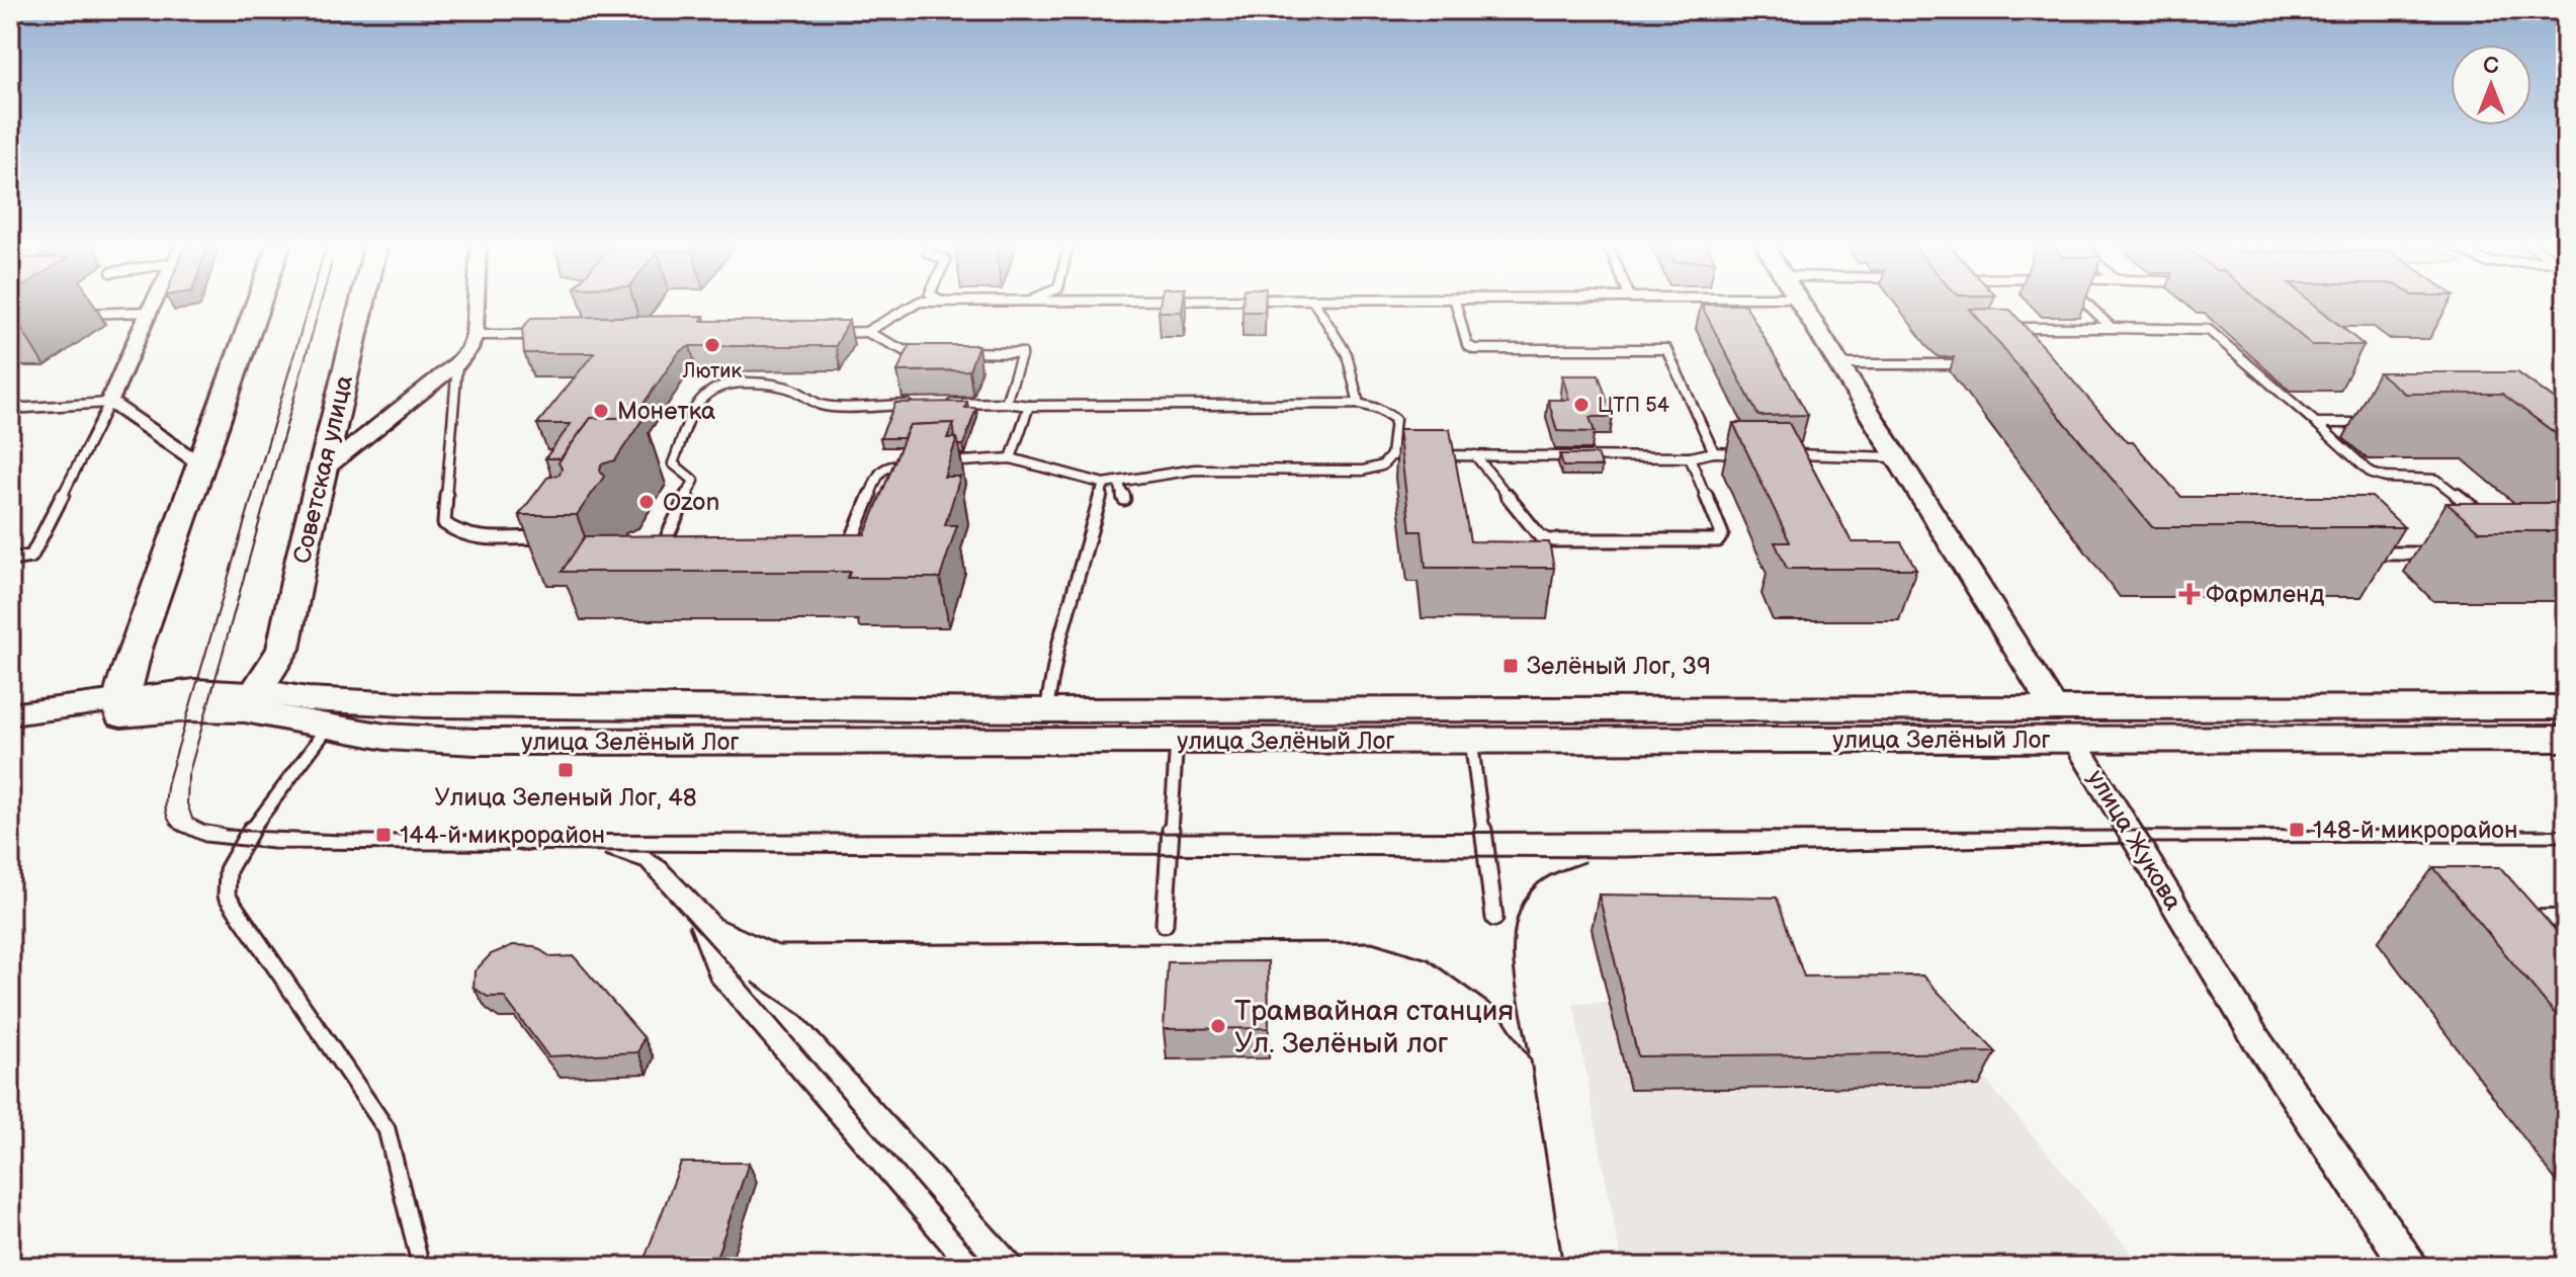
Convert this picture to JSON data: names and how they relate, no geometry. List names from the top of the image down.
{
  "streets": {
    "main road": ["Советская улица", "улица Зелёный Лог", "улица Жукова"]
  },
  "crossings": [
    ["Советская улица", "улица Зелёный Лог"],
    ["улица Зелёный Лог", "улица Жукова"]
  ],
  "places": {
    "other": [
      "Лютик",
      "ЦТП 54",
      "Монетка",
      "Ozon",
      "Трамвайная станция Ул. Зелёный лог"
    ],
    "health": ["Фармленд"],
    "transit": [
      "Зелёный Лог, 39",
      "Улица Зеленый Лог, 48",
      "148-й микрорайон",
      "144-й микрорайон"
    ]
  },
  "north": "top"
}
